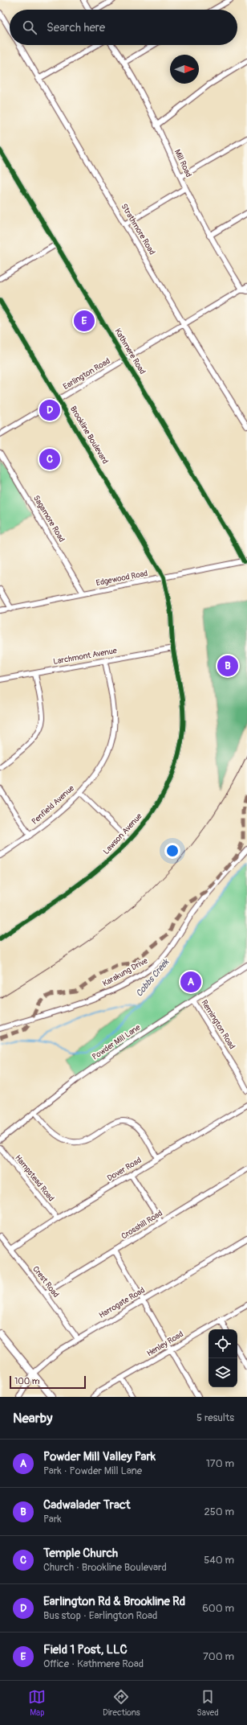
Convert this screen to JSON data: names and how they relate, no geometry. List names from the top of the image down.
{
  "streets": {
    "street": [
      "Mill Road",
      "Strathmore Road",
      "Kathmere Road",
      "Earlington Road",
      "Brookline Boulevard",
      "Sagamore Road",
      "Edgewood Road",
      "Larchmont Avenue",
      "Penfield Avenue",
      "Lawson Avenue",
      "Karakung Drive",
      "Remington Road",
      "Powder Mill Lane",
      "Dover Road",
      "Hampstead Road",
      "Crosshill Road",
      "Crest Road",
      "Harrogate Road",
      "Henley Road"
    ]
  },
  "crossings": [
    ["Mill Road", "Earlington Road"],
    ["Strathmore Road", "Earlington Road"],
    ["Kathmere Road", "Earlington Road"],
    ["Kathmere Road", "Edgewood Road"],
    ["Earlington Road", "Brookline Boulevard"],
    ["Brookline Boulevard", "Edgewood Road"],
    ["Brookline Boulevard", "Lawson Avenue"],
    ["Sagamore Road", "Edgewood Road"],
    ["Edgewood Road", "Lawson Avenue"],
    ["Larchmont Avenue", "Penfield Avenue"],
    ["Larchmont Avenue", "Lawson Avenue"],
    ["Remington Road", "Powder Mill Lane"],
    ["Dover Road", "Hampstead Road"],
    ["Dover Road", "Crest Road"],
    ["Crosshill Road", "Crest Road"],
    ["Crest Road", "Harrogate Road"]
  ],
  "water": ["Cobbs Creek"],
  "scale_bar": "100 m",
  "north": "right",
  "page": {
    "search": "Search here",
    "pins": [
      "E",
      "D",
      "C",
      "B",
      "A"
    ],
    "scale": "100 m",
    "heading": ["Nearby", "5 results"],
    "list": [
      {
        "mark": "A",
        "name": "Powder Mill Valley Park",
        "note": "Park · Powder Mill Lane",
        "value": "170 m"
      },
      {
        "mark": "B",
        "name": "Cadwalader Tract",
        "note": "Park",
        "value": "250 m"
      },
      {
        "mark": "C",
        "name": "Temple Church",
        "note": "Church · Brookline Boulevard",
        "value": "540 m"
      },
      {
        "mark": "D",
        "name": "Earlington Rd & Brookline Rd",
        "note": "Bus stop · Earlington Road",
        "value": "600 m"
      },
      {
        "mark": "E",
        "name": "Field 1 Post, LLC",
        "note": "Office · Kathmere Road",
        "value": "700 m"
      }
    ],
    "nav": ["Map", "Directions", "Saved"]
  }
}
